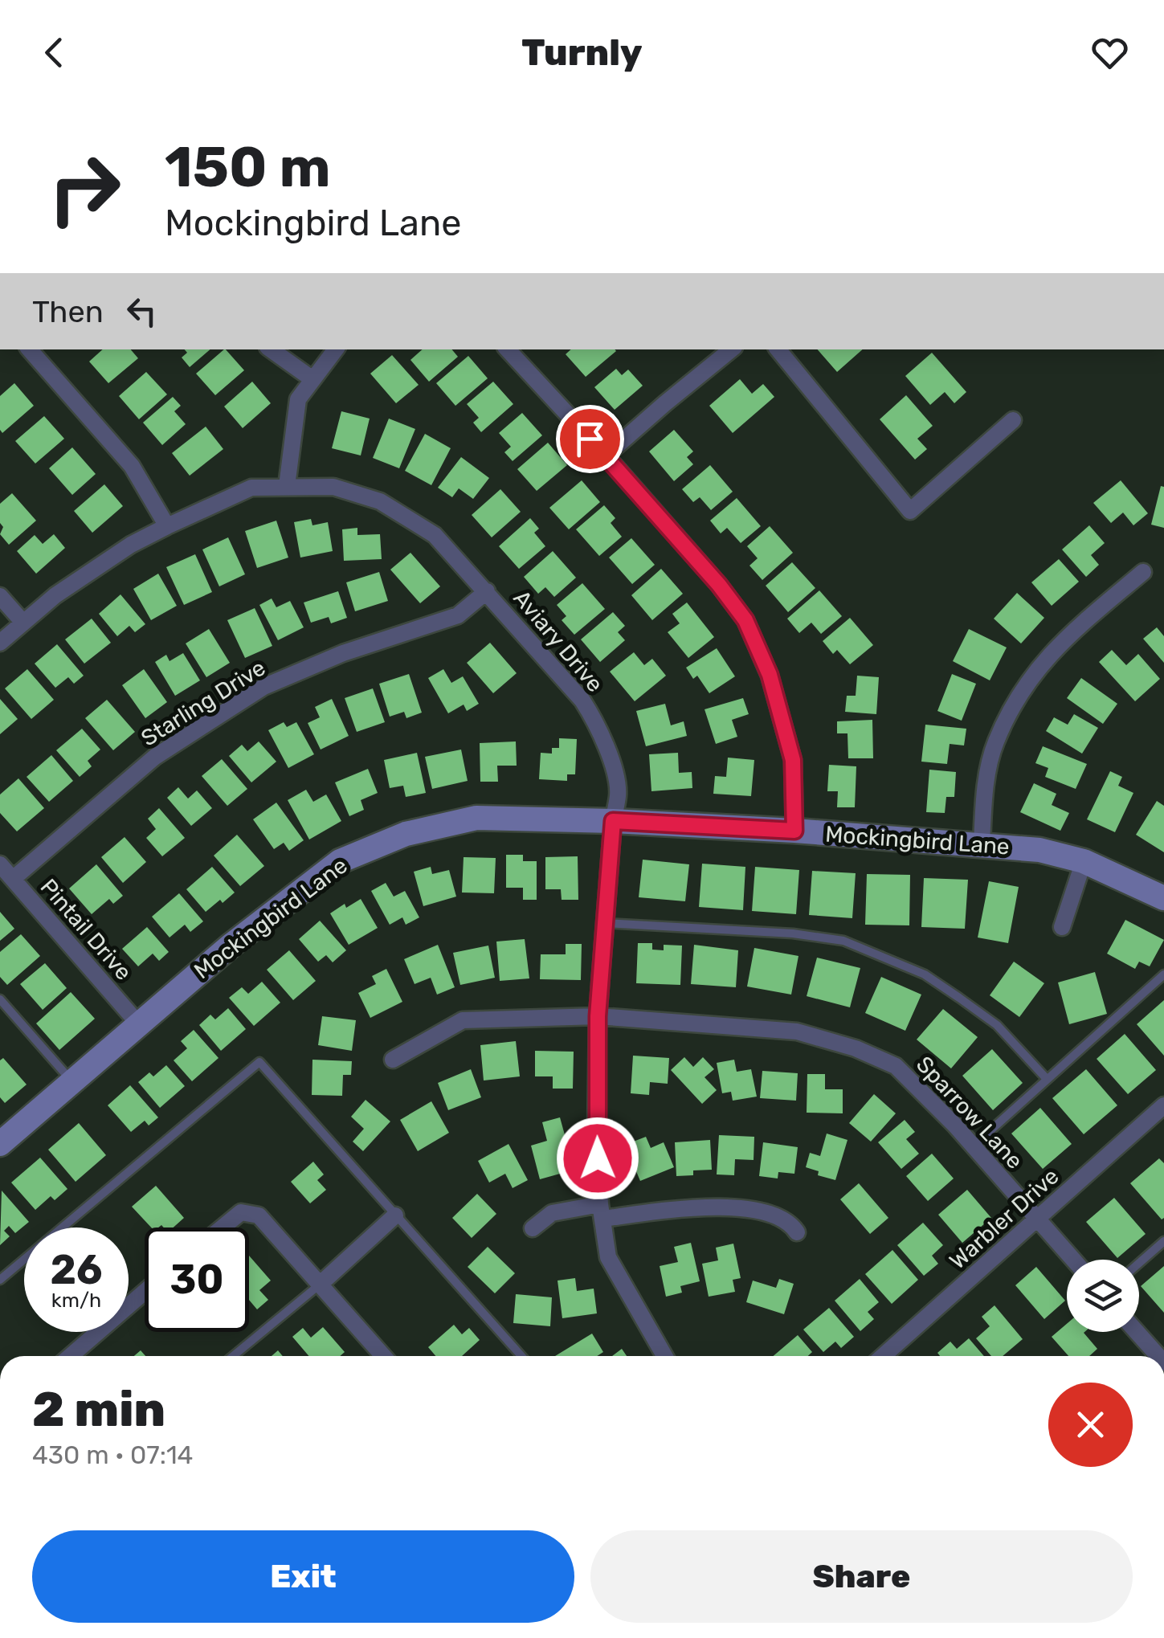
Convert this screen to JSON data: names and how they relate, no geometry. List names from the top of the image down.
{
  "streets": {
    "street": [
      "Aviary Drive",
      "Starling Drive",
      "Mockingbird Lane",
      "Pintail Drive",
      "Sparrow Lane",
      "Warbler Drive"
    ]
  },
  "crossings": [
    ["Aviary Drive", "Starling Drive"],
    ["Aviary Drive", "Mockingbird Lane"],
    ["Aviary Drive", "Sparrow Lane"],
    ["Starling Drive", "Pintail Drive"],
    ["Mockingbird Lane", "Pintail Drive"],
    ["Sparrow Lane", "Warbler Drive"]
  ],
  "page": {
    "header": "Turnly",
    "turn": ["150 m", "Mockingbird Lane"],
    "then": "Then",
    "speed": "26 km/h",
    "limit": "30",
    "heading": ["2 min", "430 m · 07:14"],
    "buttons": ["Exit", "Share"]
  }
}
